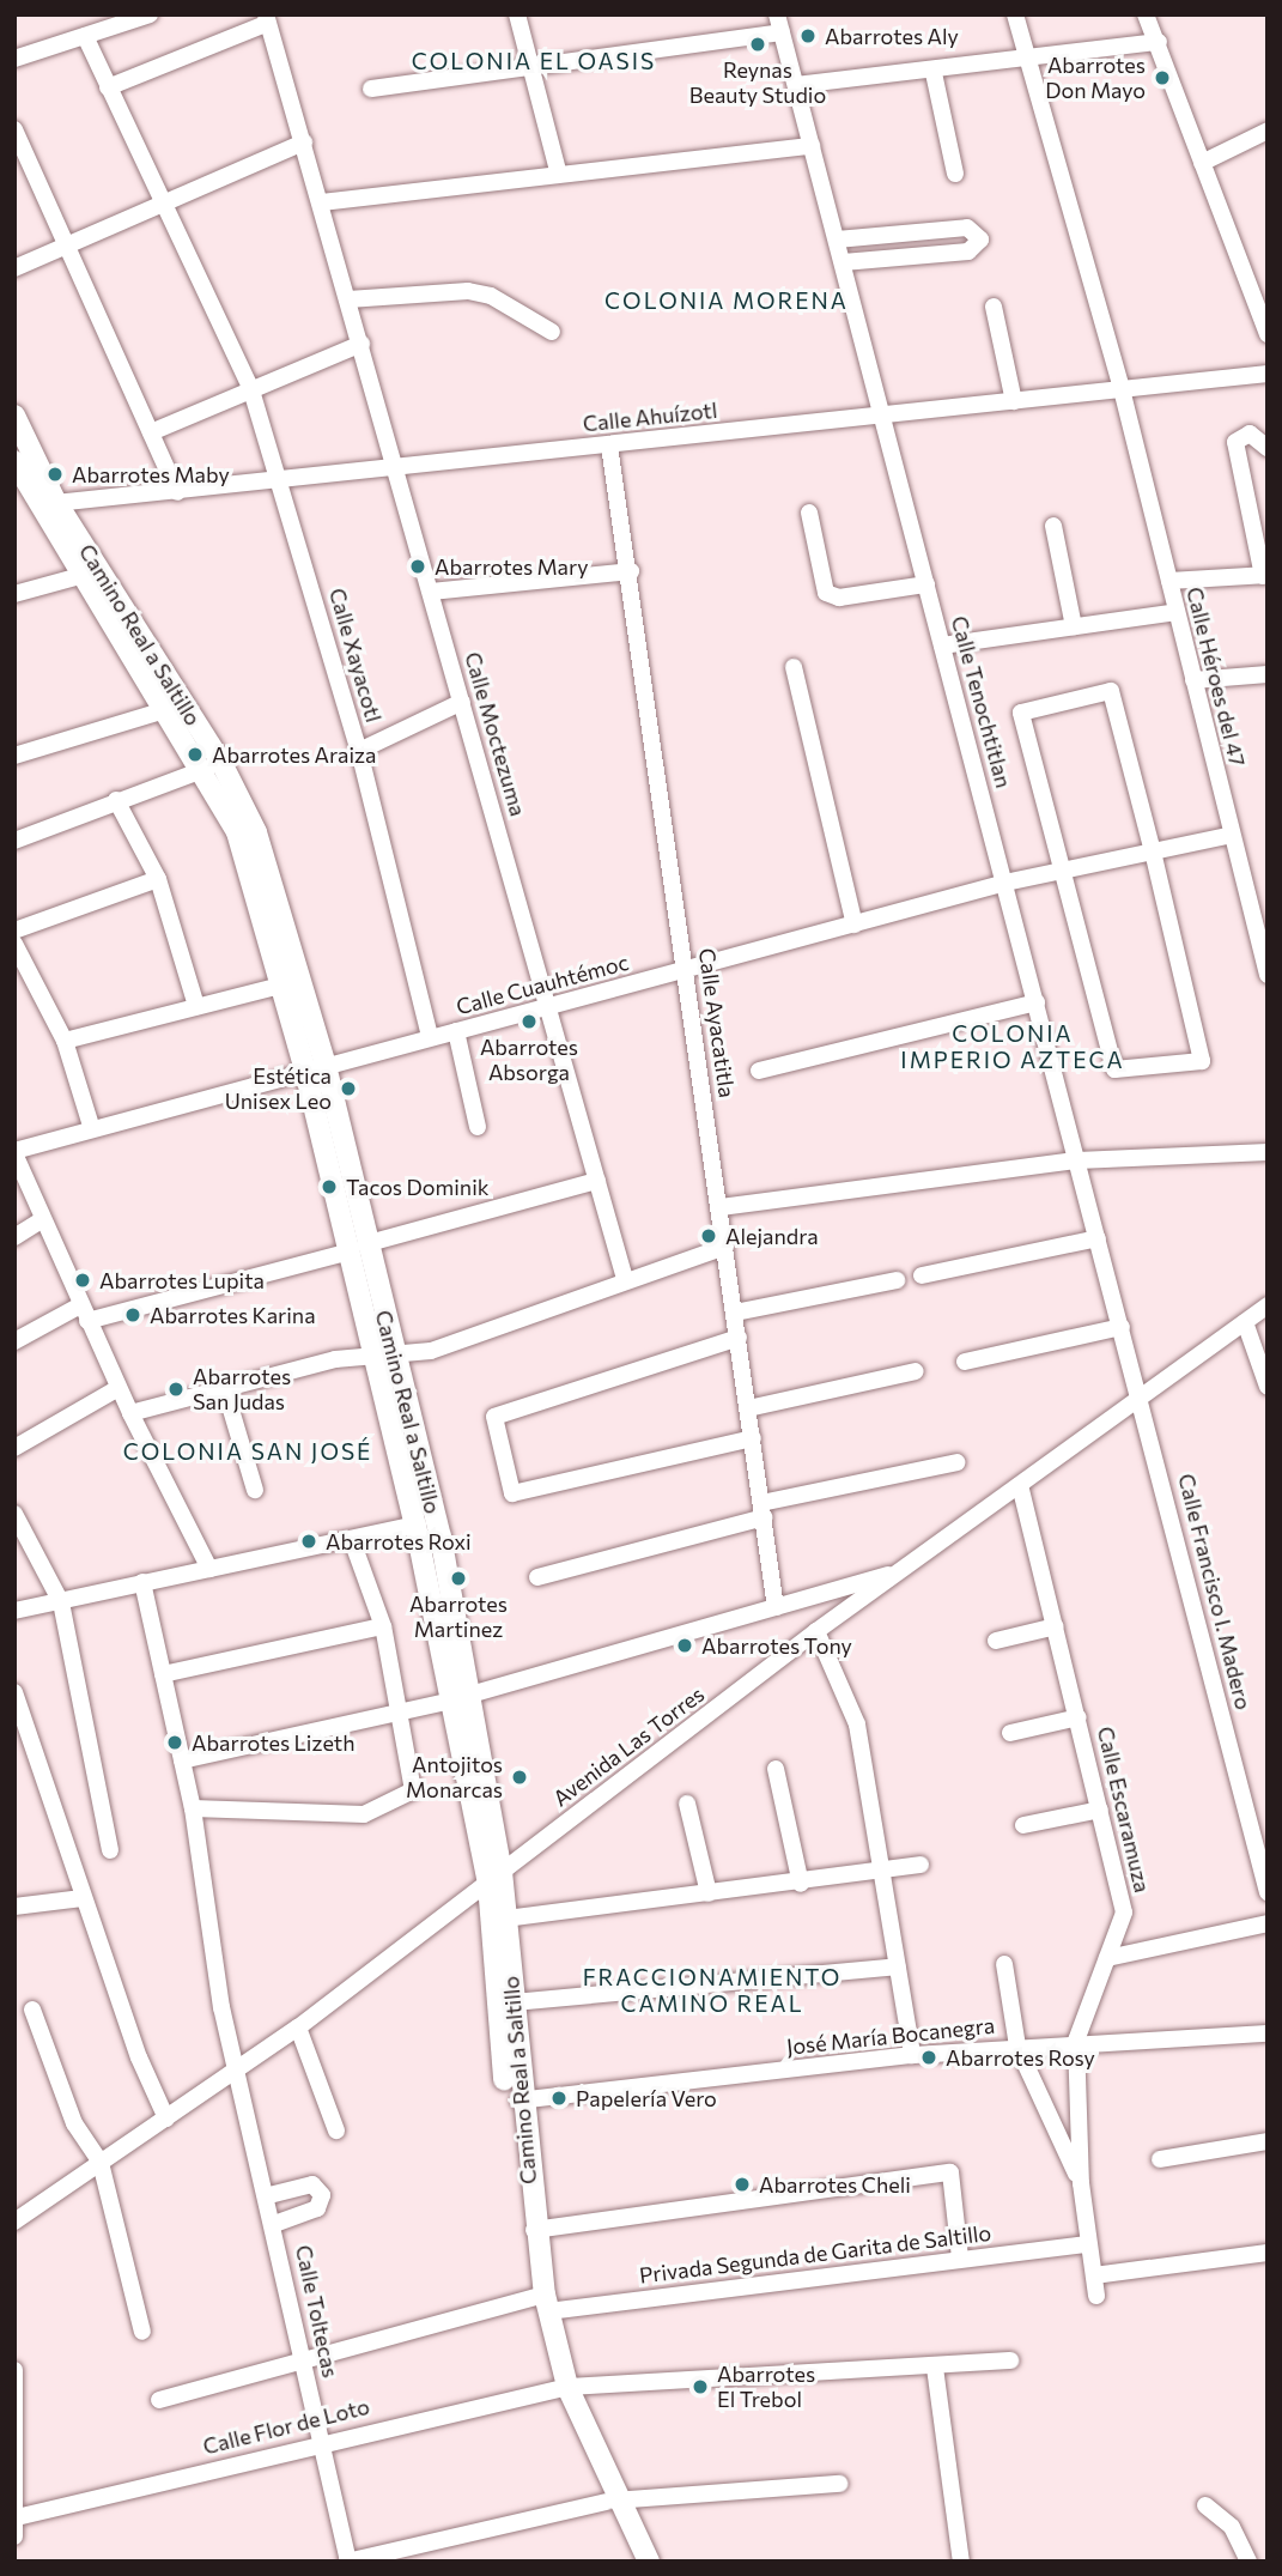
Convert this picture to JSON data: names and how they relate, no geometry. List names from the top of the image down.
{
  "streets": {
    "street": [
      "Calle Ahuízotl",
      "Camino Real a Saltillo",
      "Calle Xayacotl",
      "Calle Héroes del 47",
      "Calle Tenochtitlan",
      "Calle Moctezuma",
      "Calle Cuauhtémoc",
      "Calle Ayacatitla",
      "Calle Francisco I. Madero",
      "Avenida Las Torres",
      "Calle Escaramuza",
      "José María Bocanegra",
      "Privada Segunda de Garita de Saltillo",
      "Calle Toltecas",
      "Calle Flor de Loto"
    ]
  },
  "crossings": [
    ["Calle Ahuízotl", "Camino Real a Saltillo"],
    ["Calle Ahuízotl", "Calle Xayacotl"],
    ["Calle Ahuízotl", "Calle Héroes del 47"],
    ["Calle Ahuízotl", "Calle Tenochtitlan"],
    ["Calle Ahuízotl", "Calle Moctezuma"],
    ["Calle Ahuízotl", "Calle Ayacatitla"],
    ["Camino Real a Saltillo", "Calle Cuauhtémoc"],
    ["Camino Real a Saltillo", "Avenida Las Torres"],
    ["Camino Real a Saltillo", "José María Bocanegra"],
    ["Camino Real a Saltillo", "Privada Segunda de Garita de Saltillo"],
    ["Camino Real a Saltillo", "Calle Flor de Loto"],
    ["Calle Xayacotl", "Calle Cuauhtémoc"],
    ["Calle Héroes del 47", "Calle Cuauhtémoc"],
    ["Calle Tenochtitlan", "Calle Cuauhtémoc"],
    ["Calle Tenochtitlan", "Calle Francisco I. Madero"],
    ["Calle Tenochtitlan", "Avenida Las Torres"],
    ["Calle Moctezuma", "Calle Cuauhtémoc"],
    ["Calle Cuauhtémoc", "Calle Ayacatitla"],
    ["Calle Francisco I. Madero", "Avenida Las Torres"],
    ["Avenida Las Torres", "Calle Escaramuza"],
    ["Avenida Las Torres", "Calle Toltecas"],
    ["Calle Escaramuza", "José María Bocanegra"],
    ["Calle Escaramuza", "Privada Segunda de Garita de Saltillo"],
    ["Privada Segunda de Garita de Saltillo", "Calle Toltecas"],
    ["Calle Toltecas", "Calle Flor de Loto"]
  ],
  "districts": [
    "COLONIA EL OASIS",
    "COLONIA MORENA",
    "COLONIA IMPERIO AZTECA",
    "COLONIA SAN JOSÉ",
    "FRACCIONAMIENTO CAMINO REAL"
  ],
  "places": [
    "Abarrotes Aly",
    "Reynas Beauty Studio",
    "Abarrotes Don Mayo",
    "Abarrotes Maby",
    "Abarrotes Mary",
    "Abarrotes Araiza",
    "Abarrotes Absorga",
    "Estética Unisex Leo",
    "Tacos Dominik",
    "Alejandra",
    "Abarrotes Lupita",
    "Abarrotes Karina",
    "Abarrotes San Judas",
    "Abarrotes Roxi",
    "Abarrotes Martinez",
    "Abarrotes Tony",
    "Abarrotes Lizeth",
    "Antojitos Monarcas",
    "Abarrotes Rosy",
    "Papelería Vero",
    "Abarrotes Cheli",
    "Abarrotes El Trebol"
  ]
}
